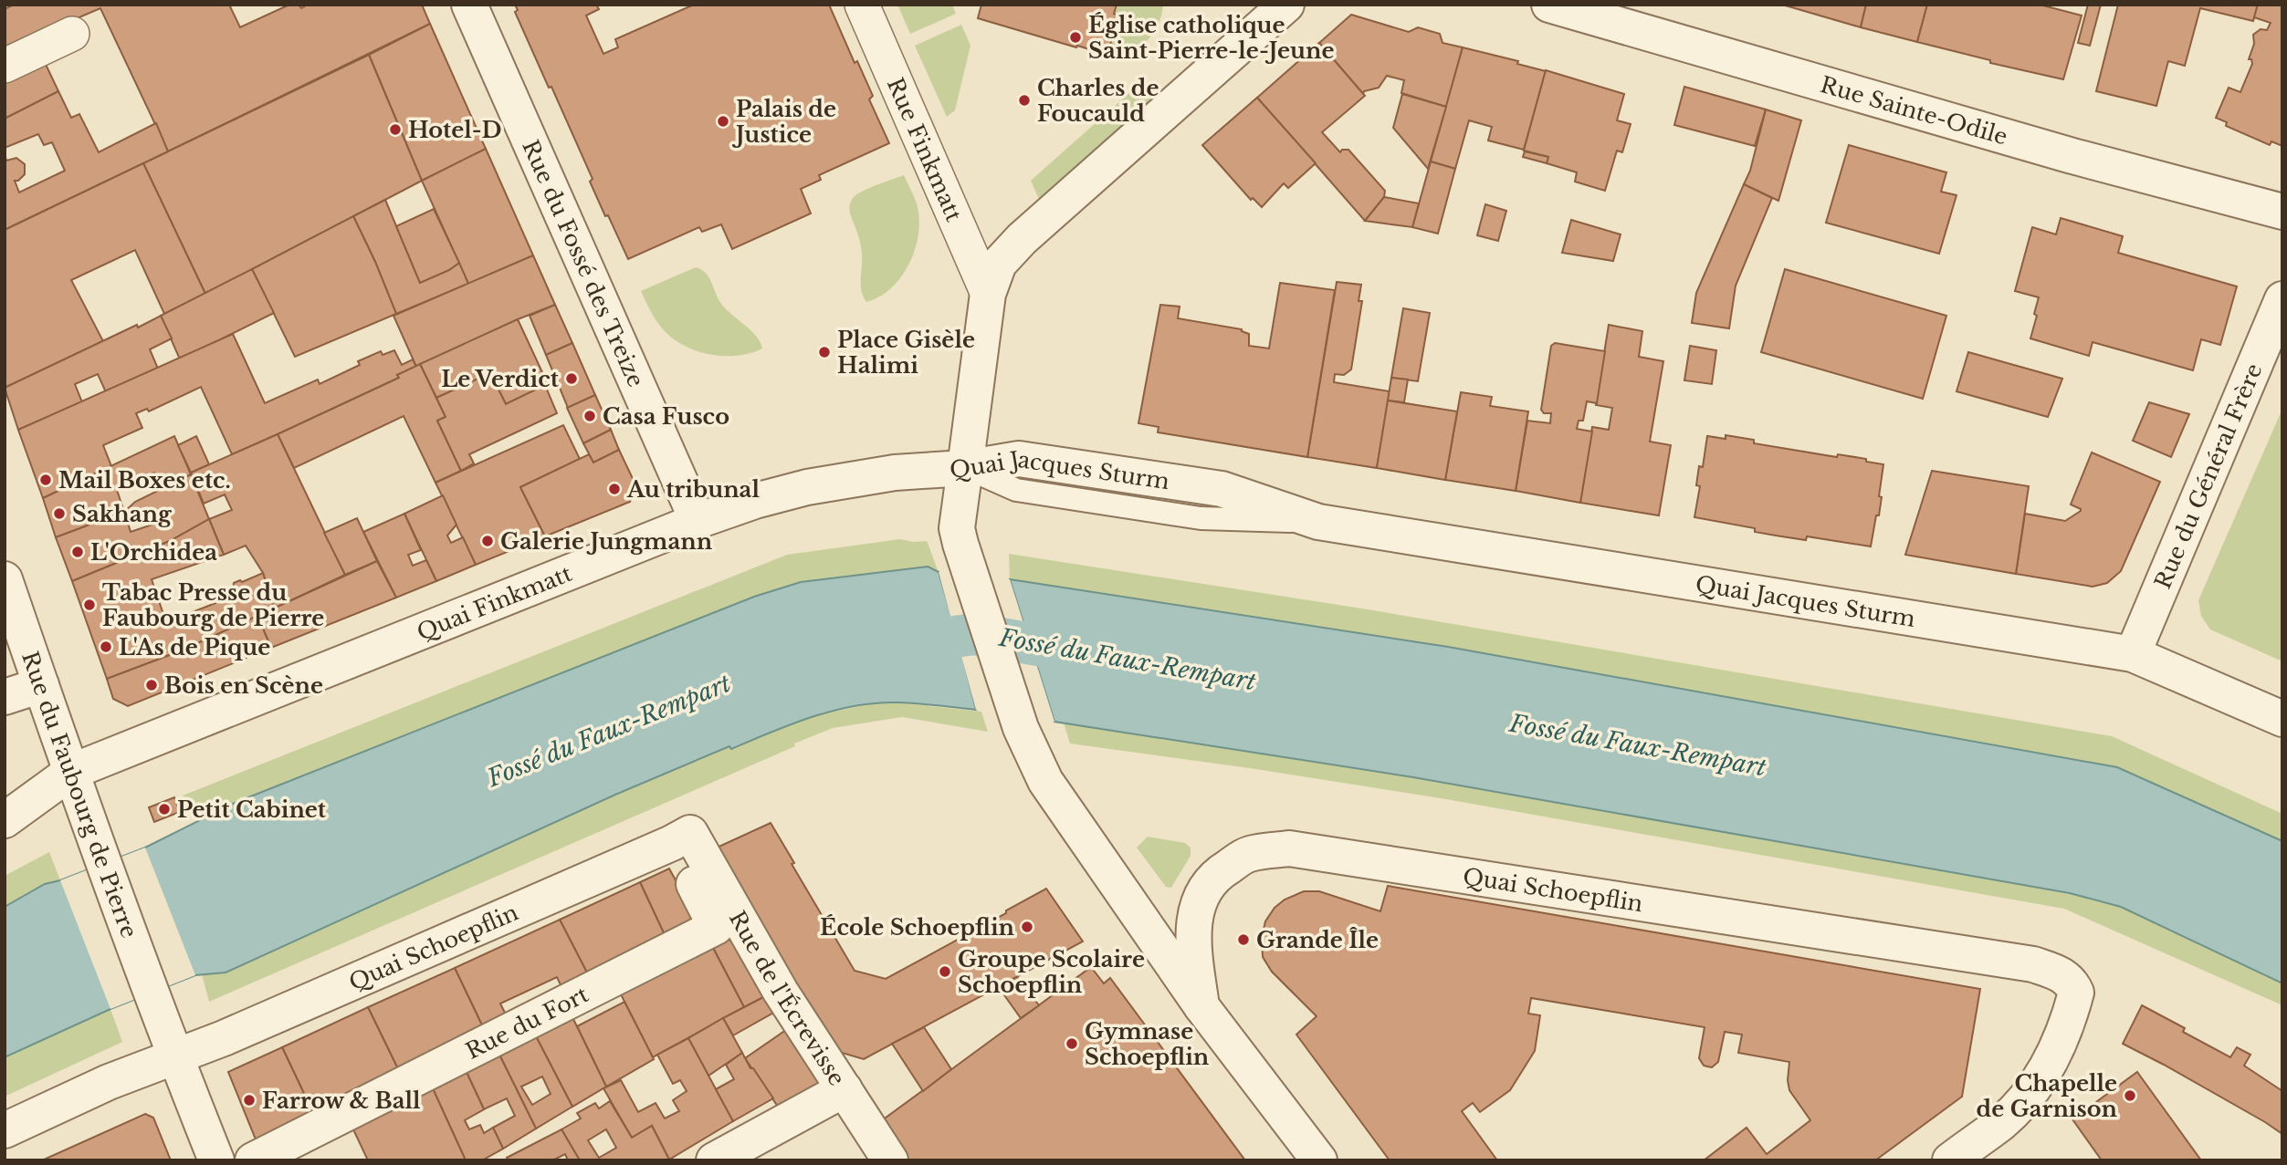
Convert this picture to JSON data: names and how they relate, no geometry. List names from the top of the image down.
{
  "streets": {
    "street": [
      "Rue Sainte-Odile",
      "Rue Finkmatt",
      "Rue du Fossé des Treize",
      "Rue du Général Frère",
      "Quai Jacques Sturm",
      "Quai Finkmatt",
      "Rue du Faubourg de Pierre",
      "Quai Schoepflin",
      "Rue de l'Écrevisse",
      "Rue du Fort"
    ]
  },
  "crossings": [
    ["Rue du Fossé des Treize", "Quai Finkmatt"],
    ["Rue du Général Frère", "Quai Jacques Sturm"],
    ["Quai Jacques Sturm", "Quai Finkmatt"],
    ["Quai Finkmatt", "Rue du Faubourg de Pierre"],
    ["Rue du Faubourg de Pierre", "Quai Schoepflin"],
    ["Quai Schoepflin", "Rue de l'Écrevisse"],
    ["Quai Schoepflin", "Rue du Fort"],
    ["Rue de l'Écrevisse", "Rue du Fort"]
  ],
  "water": ["Fossé du Faux-Rempart"],
  "places": [
    "Église catholique Saint-Pierre-le-Jeune",
    "Charles de Foucauld",
    "Palais de Justice",
    "Hotel-D",
    "Place Gisèle Halimi",
    "Le Verdict",
    "Casa Fusco",
    "Mail Boxes etc.",
    "Au tribunal",
    "Sakhang",
    "Galerie Jungmann",
    "L'Orchidea",
    "Tabac Presse du Faubourg de Pierre",
    "L'As de Pique",
    "Bois en Scène",
    "Petit Cabinet",
    "École Schoepflin",
    "Grande Île",
    "Groupe Scolaire Schoepflin",
    "Gymnase Schoepflin",
    "Chapelle de Garnison",
    "Farrow & Ball"
  ]
}
